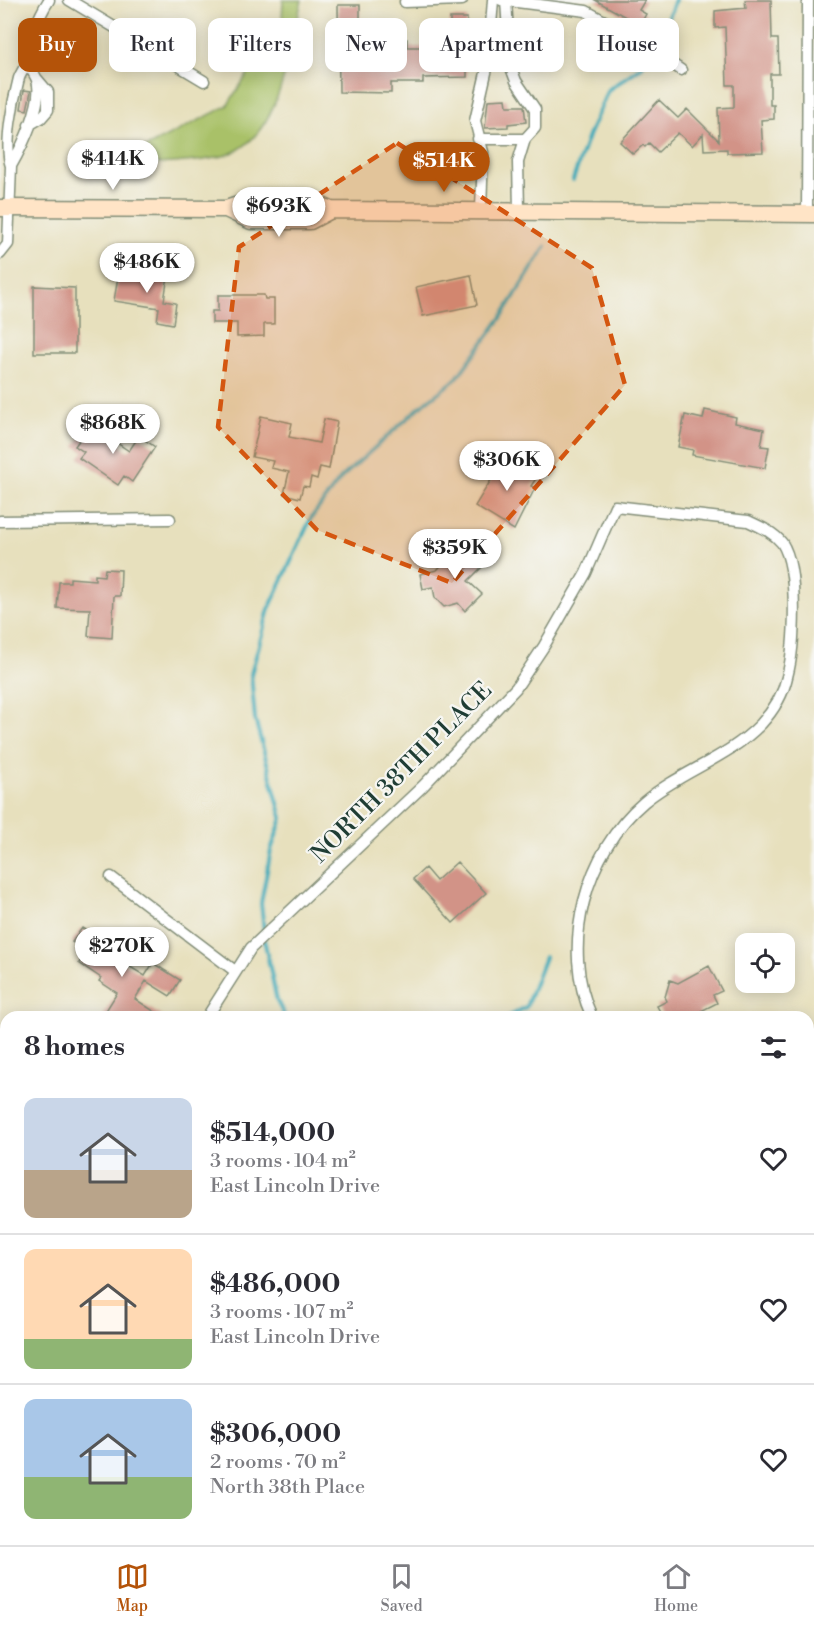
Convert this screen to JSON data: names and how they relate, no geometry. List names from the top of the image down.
{
  "streets": {
    "street": ["NORTH 38TH PLACE"]
  },
  "page": {
    "chip": [
      "Buy",
      "Rent",
      "Filters",
      "New",
      "Apartment",
      "House"
    ],
    "price": [
      "$414K",
      "$514K",
      "$693K",
      "$486K",
      "$868K",
      "$306K",
      "$359K",
      "$270K"
    ],
    "heading": "8 homes",
    "list": [
      {
        "name": "$514,000",
        "note": "3 rooms · 104 m² · East Lincoln Drive"
      },
      {
        "name": "$486,000",
        "note": "3 rooms · 107 m² · East Lincoln Drive"
      },
      {
        "name": "$306,000",
        "note": "2 rooms · 70 m² · North 38th Place"
      }
    ],
    "tabs": ["Map", "Saved", "Home"]
  }
}
